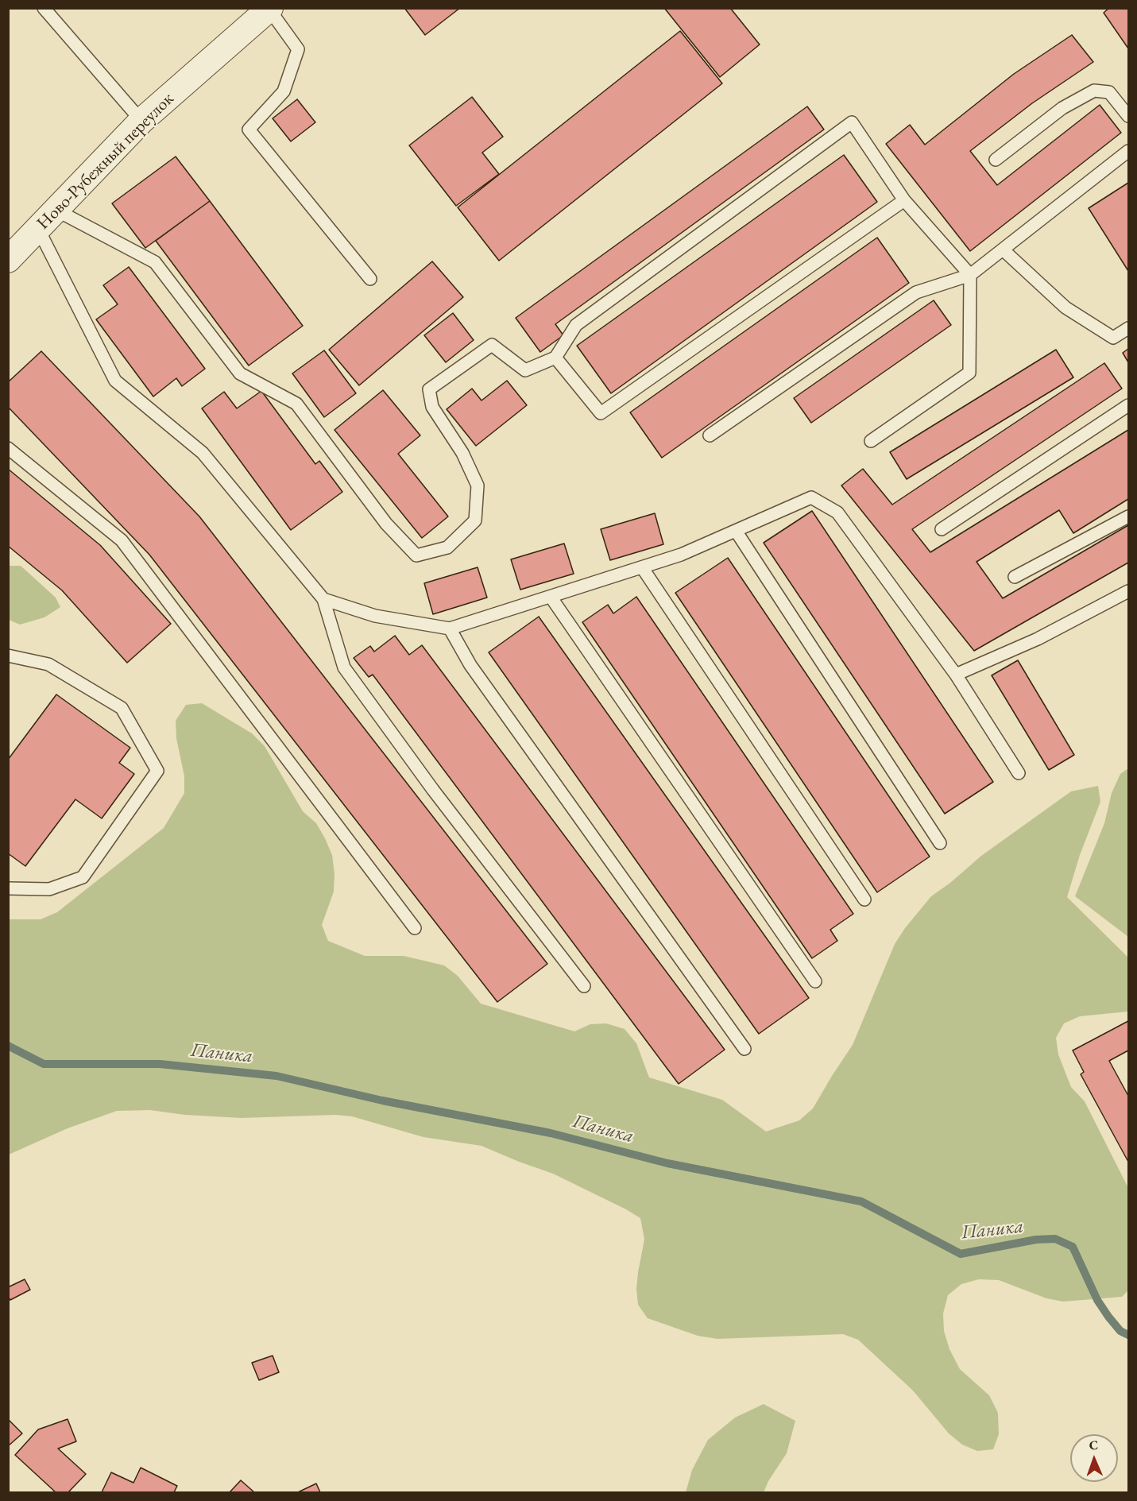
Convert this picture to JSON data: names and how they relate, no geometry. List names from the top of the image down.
{
  "streets": {
    "street": ["Ново-Рубежный переулок"]
  },
  "water": ["Паника"],
  "north": "top"
}
